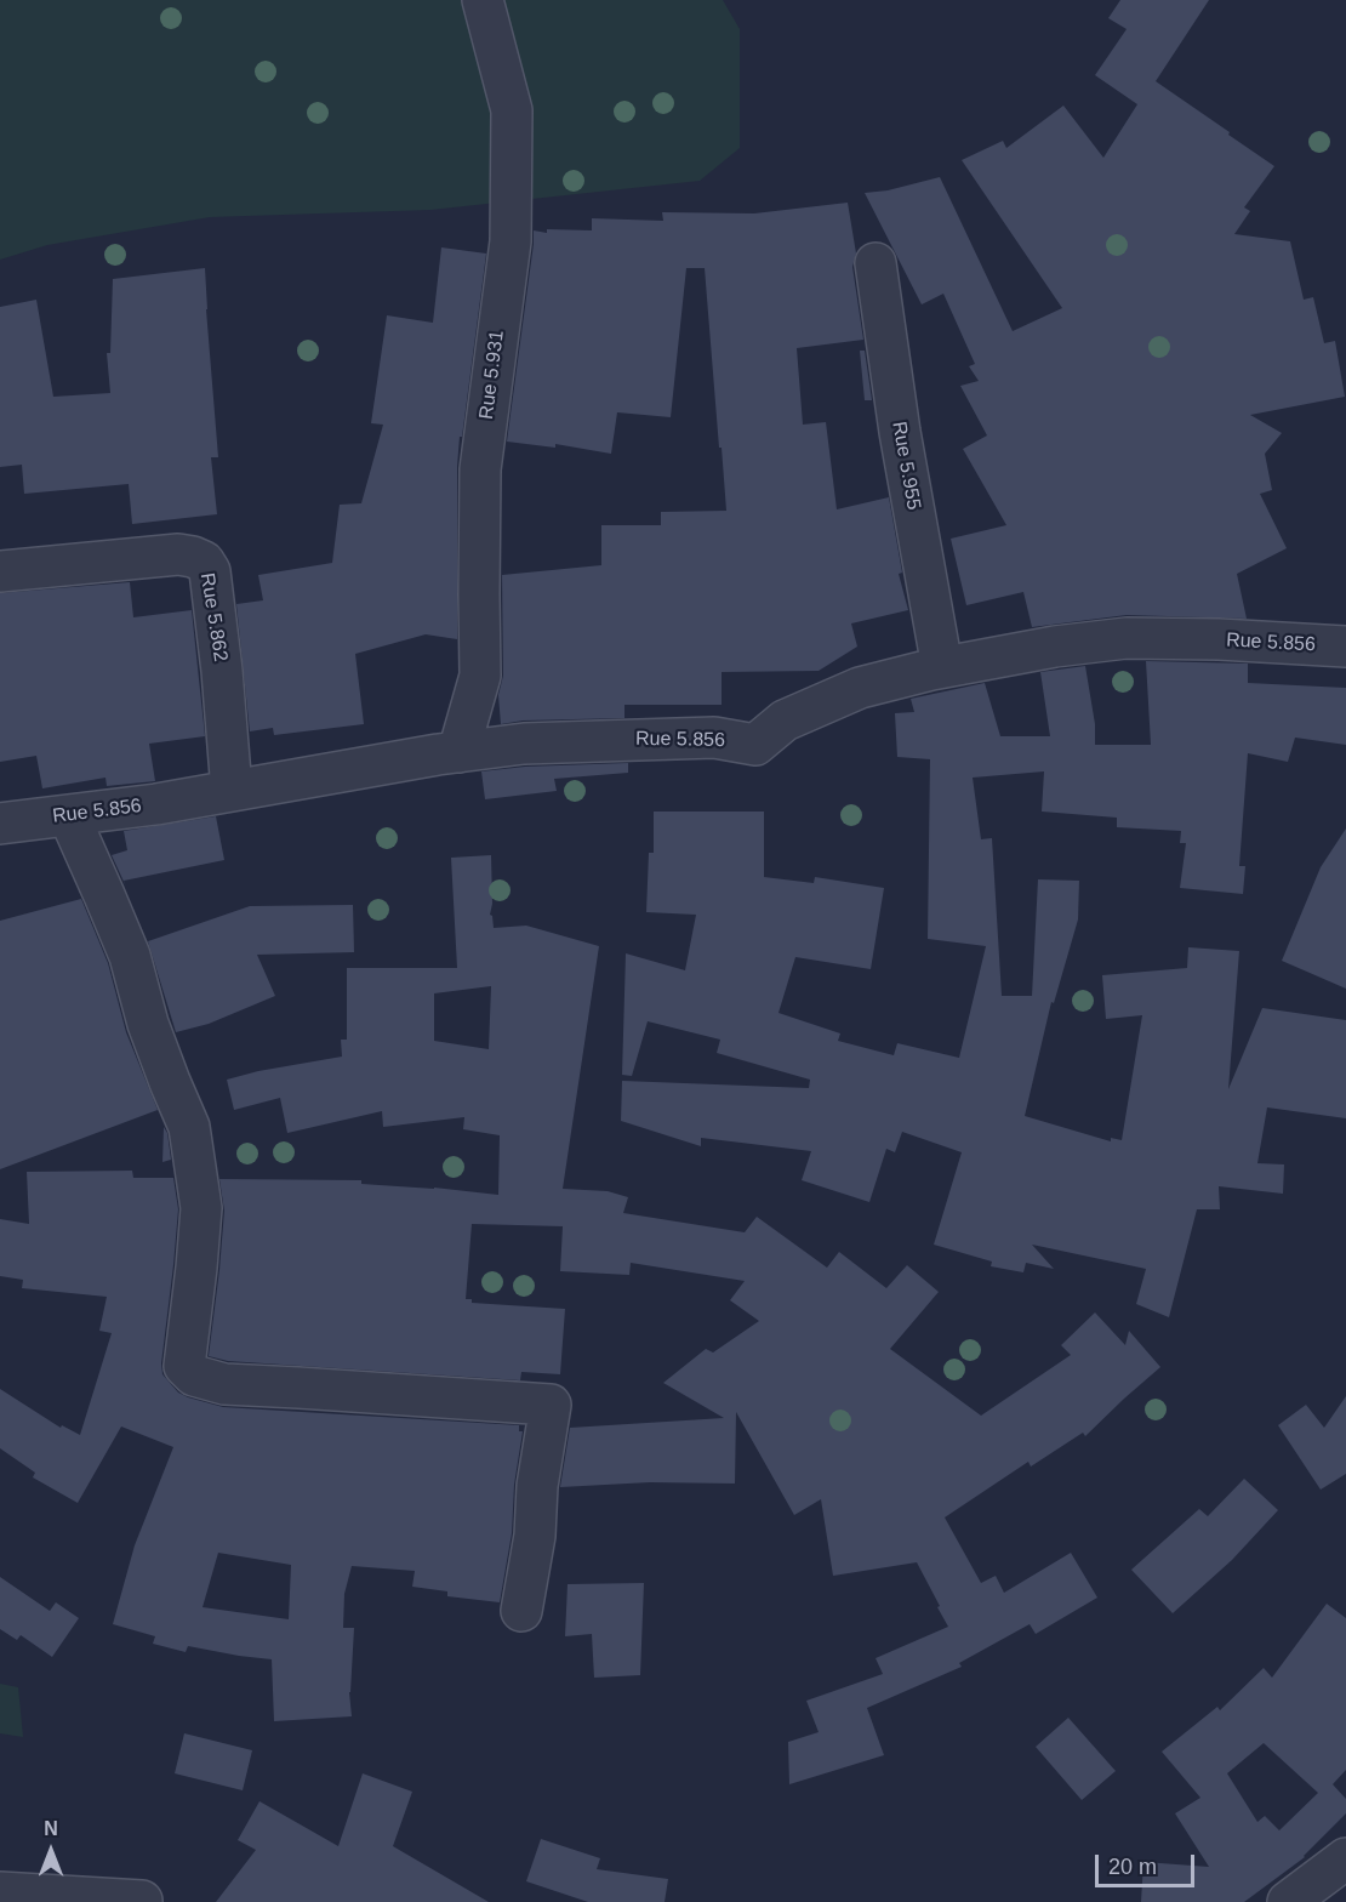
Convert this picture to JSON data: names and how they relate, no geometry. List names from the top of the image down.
{
  "streets": {
    "street": [
      "Rue 5.931",
      "Rue 5.955",
      "Rue 5.862",
      "Rue 5.856"
    ]
  },
  "crossings": [
    ["Rue 5.931", "Rue 5.856"],
    ["Rue 5.955", "Rue 5.856"],
    ["Rue 5.862", "Rue 5.856"]
  ],
  "scale_bar": "20 m",
  "north": "top"
}
